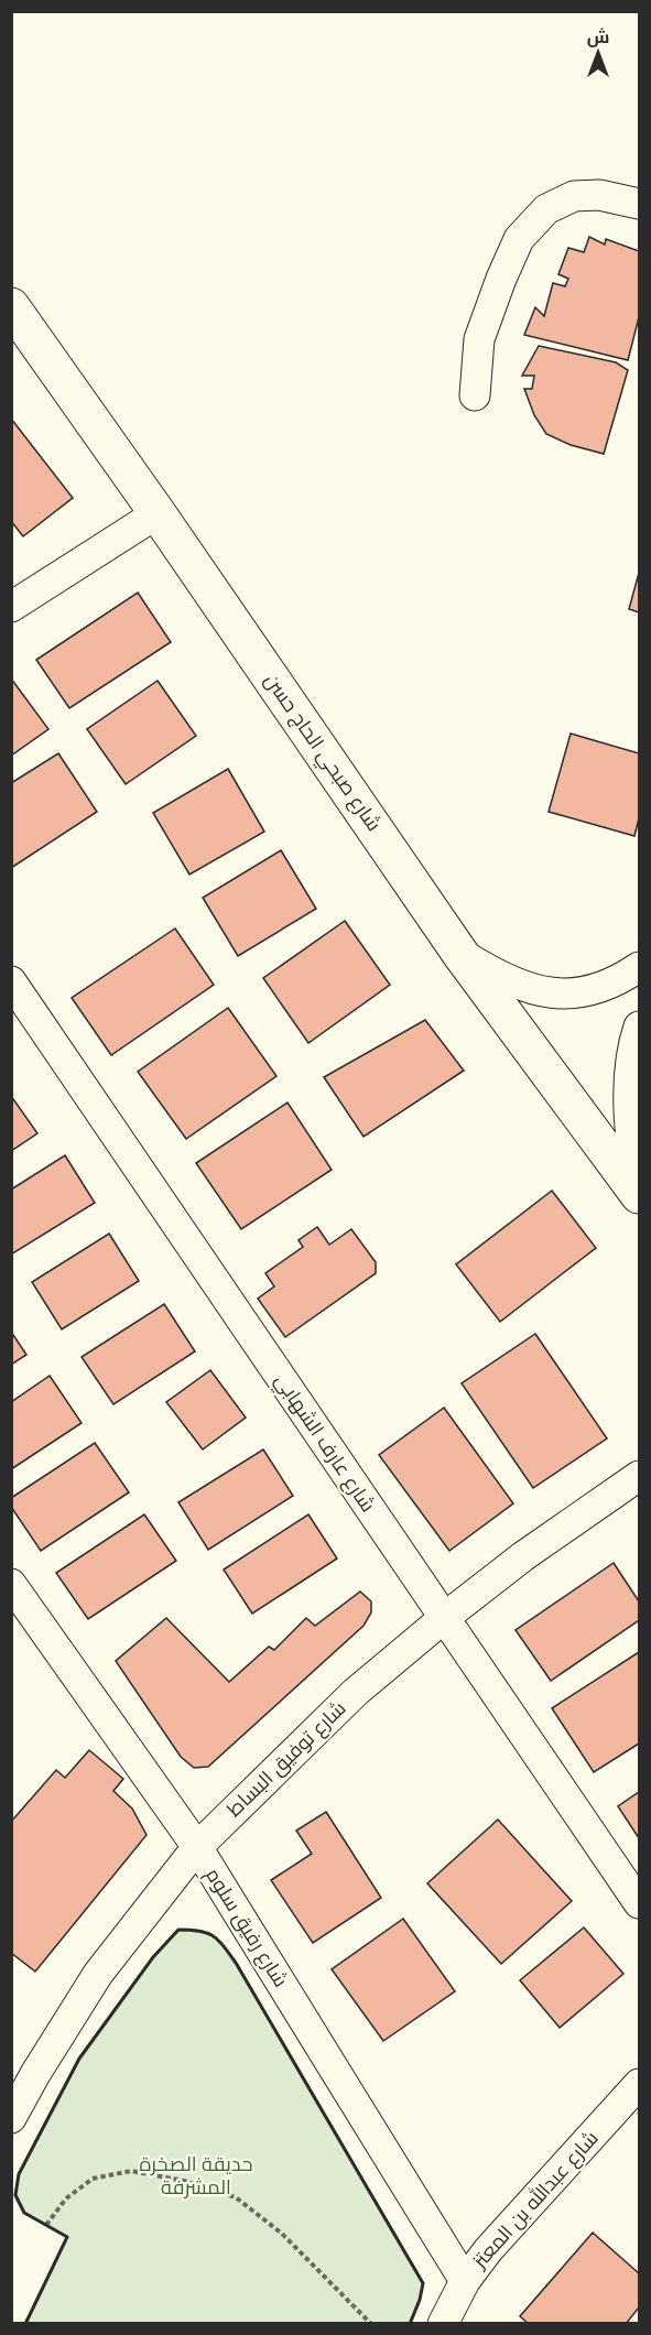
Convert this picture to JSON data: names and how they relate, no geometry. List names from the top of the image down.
{
  "streets": {
    "street": [
      "شارع صبحي الحاج حسن",
      "شارع عارف الشهابي",
      "شارع توفيق البساط",
      "شارع رفيق سلوم",
      "شارع عبدالله بن المعتز"
    ]
  },
  "crossings": [
    ["شارع عارف الشهابي", "شارع توفيق البساط"],
    ["شارع توفيق البساط", "شارع رفيق سلوم"],
    ["شارع رفيق سلوم", "شارع عبدالله بن المعتز"]
  ],
  "parks": ["حديقة الصخرة المشرفة"],
  "north": "top"
}
